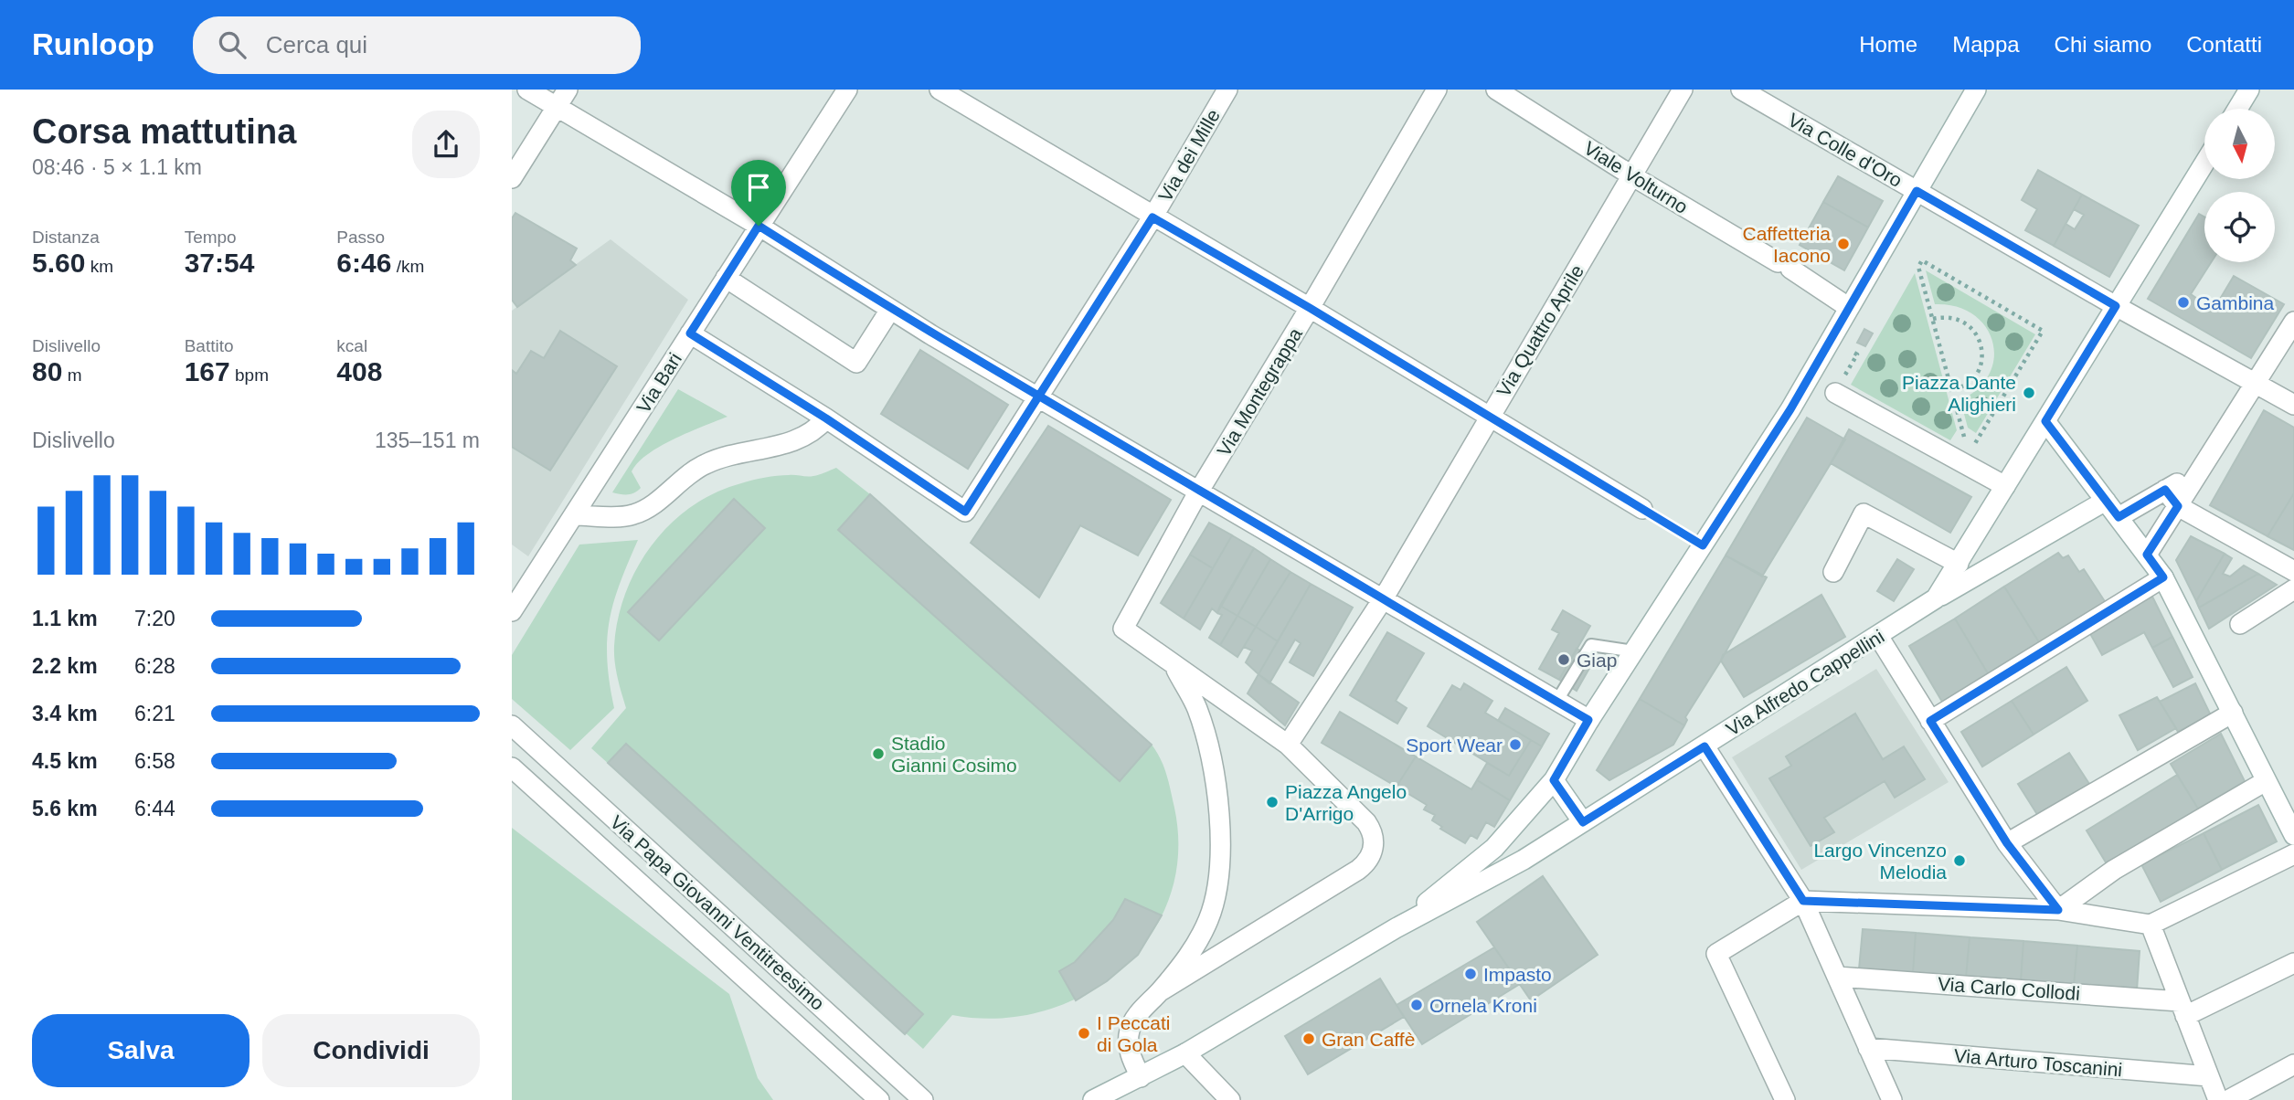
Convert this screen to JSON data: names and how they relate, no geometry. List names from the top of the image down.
{
  "streets": {
    "street": [
      "Via Colle d'Oro",
      "Via dei Mille",
      "Viale Volturno",
      "Via Quattro Aprile",
      "Via Bari",
      "Via Montegrappa",
      "Via Alfredo Cappellini",
      "Via Papa Giovanni Ventitreesimo",
      "Via Carlo Collodi",
      "Via Arturo Toscanini"
    ]
  },
  "crossings": [
    ["Via Colle d'Oro", "Via Alfredo Cappellini"],
    ["Viale Volturno", "Via Quattro Aprile"]
  ],
  "places": [
    "Caffetteria Iacono",
    "Gambina",
    "Piazza Dante Alighieri",
    "Giap",
    "Sport Wear",
    "Stadio Gianni Cosimo",
    "Piazza Angelo D'Arrigo",
    "Largo Vincenzo Melodia",
    "Impasto",
    "Ornela Kroni",
    "I Peccati di Gola",
    "Gran Caffè"
  ],
  "north": "bottom",
  "page": {
    "header": "Runloop",
    "search": "Cerca qui",
    "nav": [
      "Home",
      "Mappa",
      "Chi siamo",
      "Contatti"
    ],
    "heading": ["Corsa mattutina", "08:46 · 5 × 1.1 km"],
    "stats": [
      ["Distanza", "5.60 km"],
      ["Tempo", "37:54"],
      ["Passo", "6:46 /km"],
      ["Dislivello", "80 m"],
      ["Battito", "167 bpm"],
      ["kcal", "408"]
    ],
    "chart": ["Dislivello", "135–151 m"],
    "list": [
      {
        "name": "1.1 km",
        "note": "7:20"
      },
      {
        "name": "2.2 km",
        "note": "6:28"
      },
      {
        "name": "3.4 km",
        "note": "6:21"
      },
      {
        "name": "4.5 km",
        "note": "6:58"
      },
      {
        "name": "5.6 km",
        "note": "6:44"
      }
    ],
    "buttons": ["Salva", "Condividi"]
  }
}
